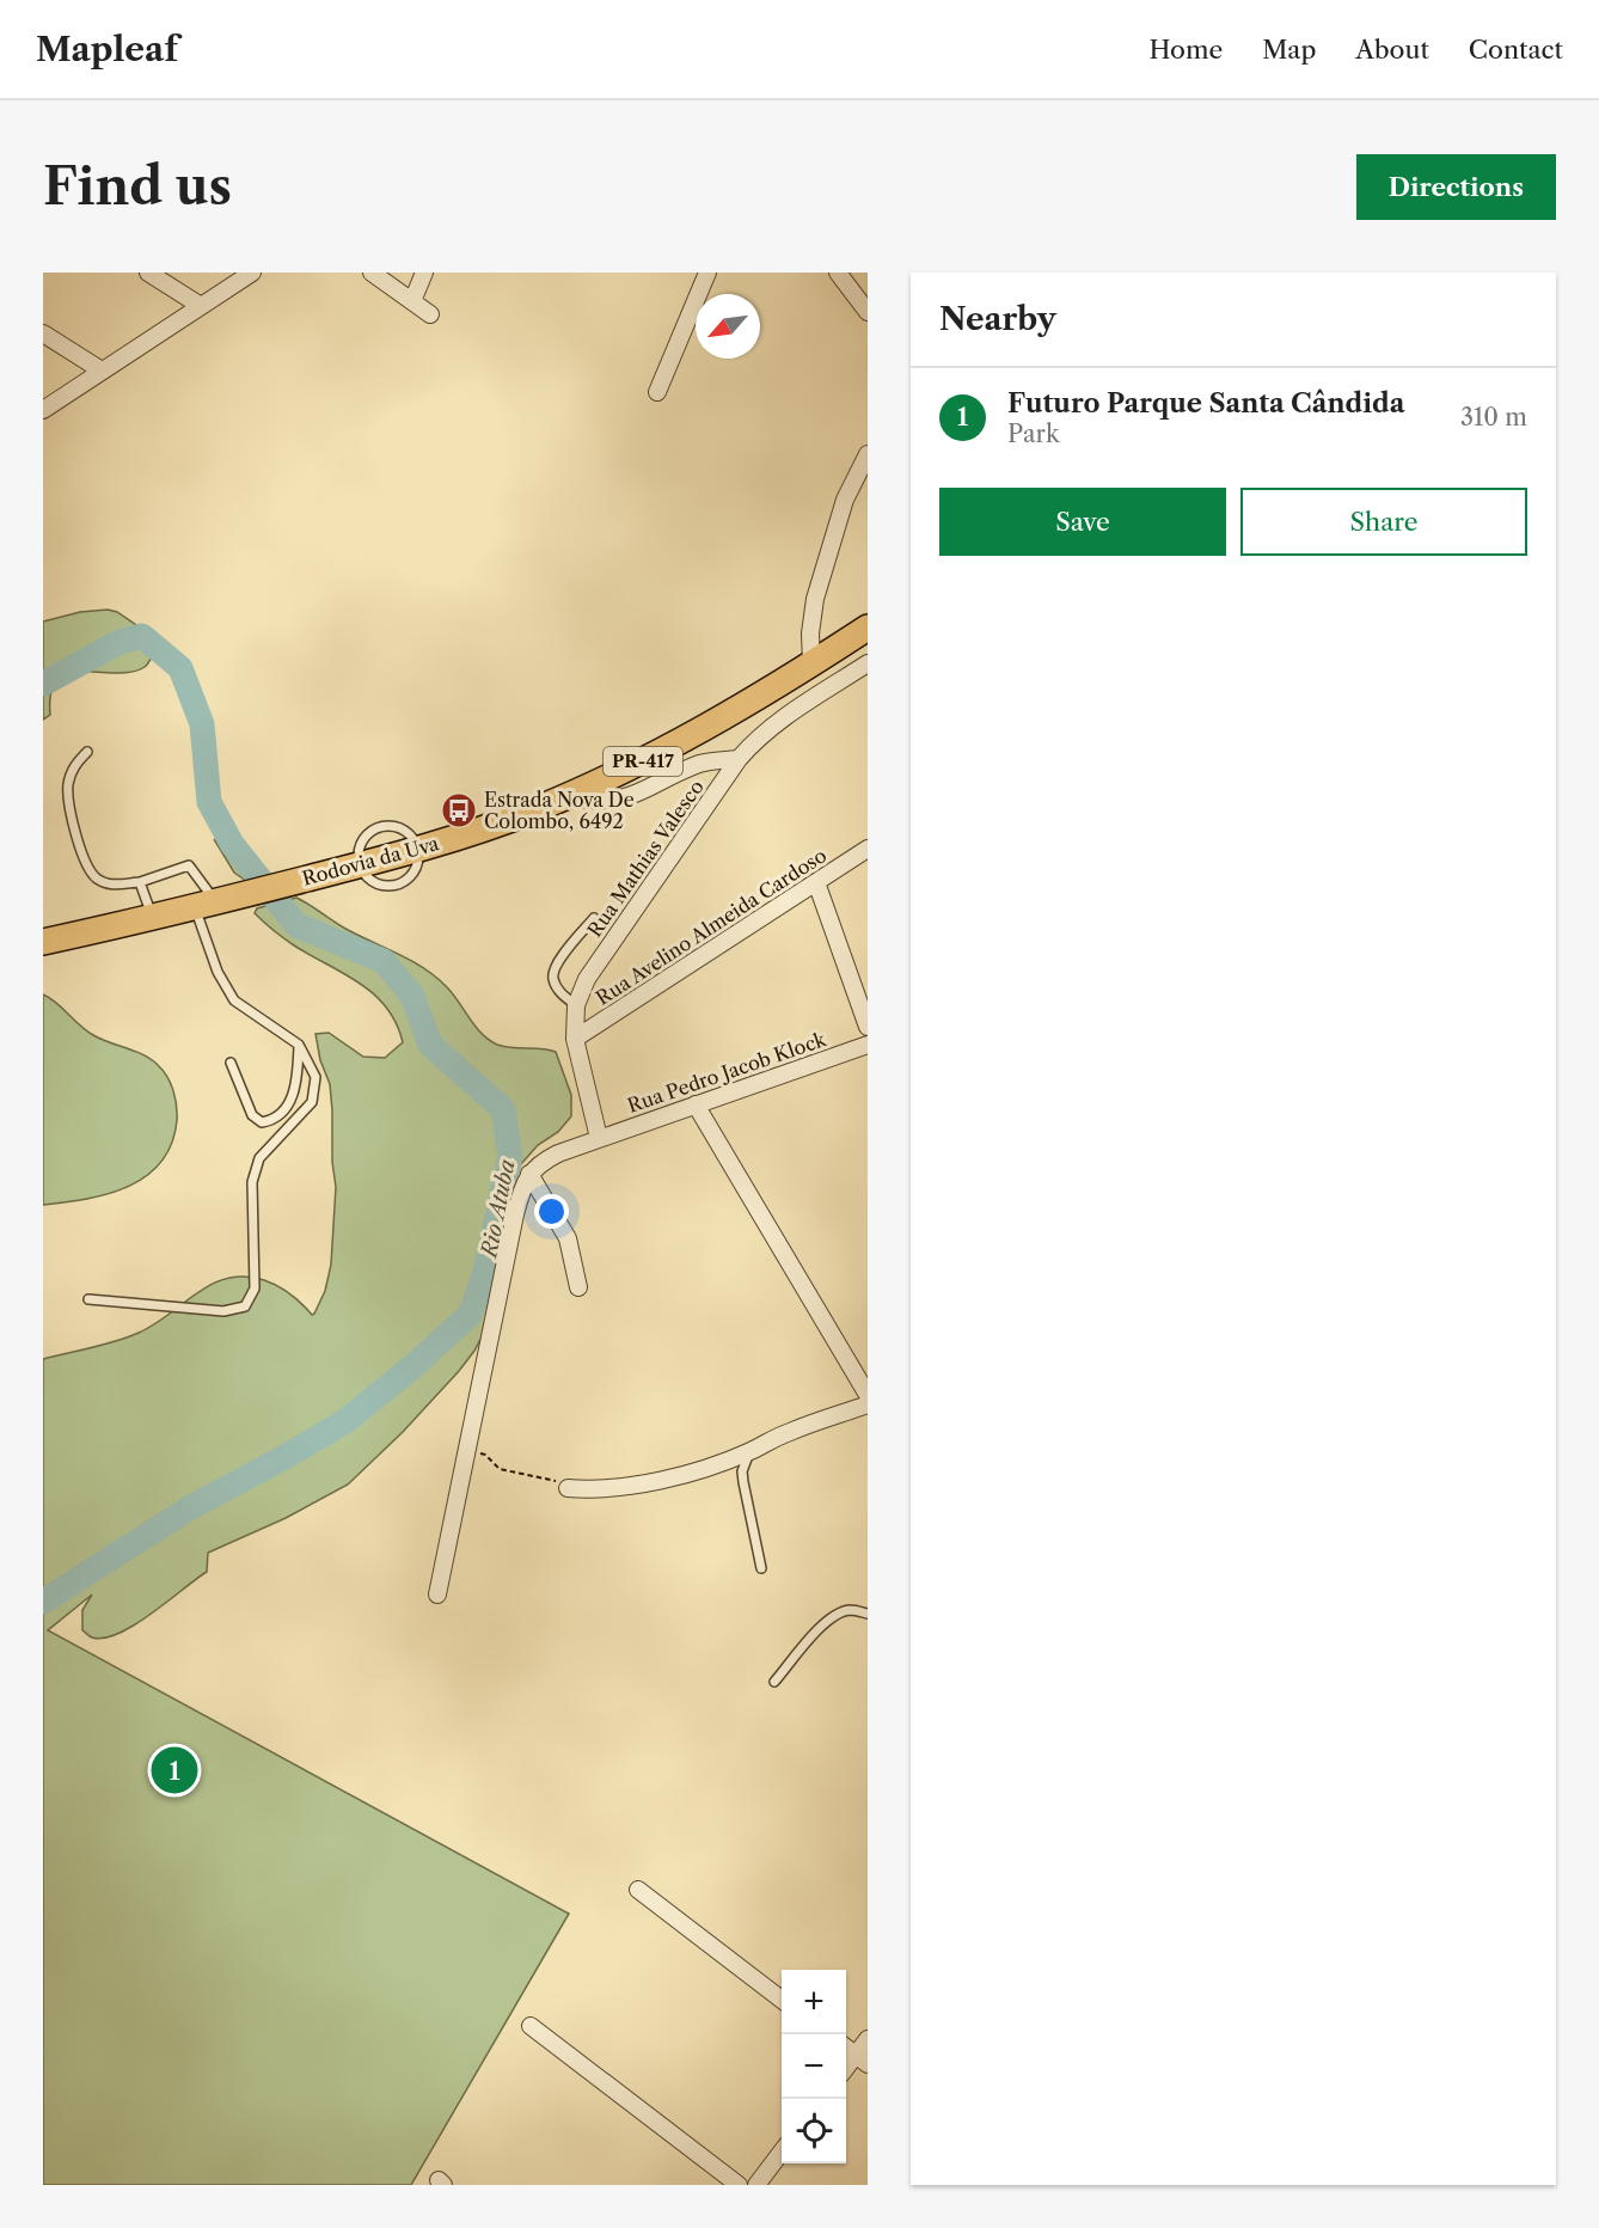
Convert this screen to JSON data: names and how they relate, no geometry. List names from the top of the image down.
{
  "streets": {
    "highway": ["PR-417", "Rodovia da Uva"],
    "street": ["Rua Mathias Valesco", "Rua Avelino Almeida Cardoso", "Rua Pedro Jacob Klock"]
  },
  "crossings": [
    ["Rua Mathias Valesco", "Rua Avelino Almeida Cardoso"],
    ["Rua Mathias Valesco", "Rua Pedro Jacob Klock"]
  ],
  "water": ["Rio Atuba"],
  "places": {
    "bus stop": ["Estrada Nova De Colombo, 6492"]
  },
  "north": "bottom left",
  "page": {
    "header": "Mapleaf",
    "nav": [
      "Home",
      "Map",
      "About",
      "Contact"
    ],
    "buttons": [
      "Directions",
      ["Save", "Share"]
    ],
    "title": "Find us",
    "heading": "Nearby",
    "list": [
      {
        "mark": "1",
        "name": "Futuro Parque Santa Cândida",
        "note": "Park",
        "value": "310 m"
      }
    ],
    "pins": "1",
    "map_buttons": ["+", "−"]
  }
}
